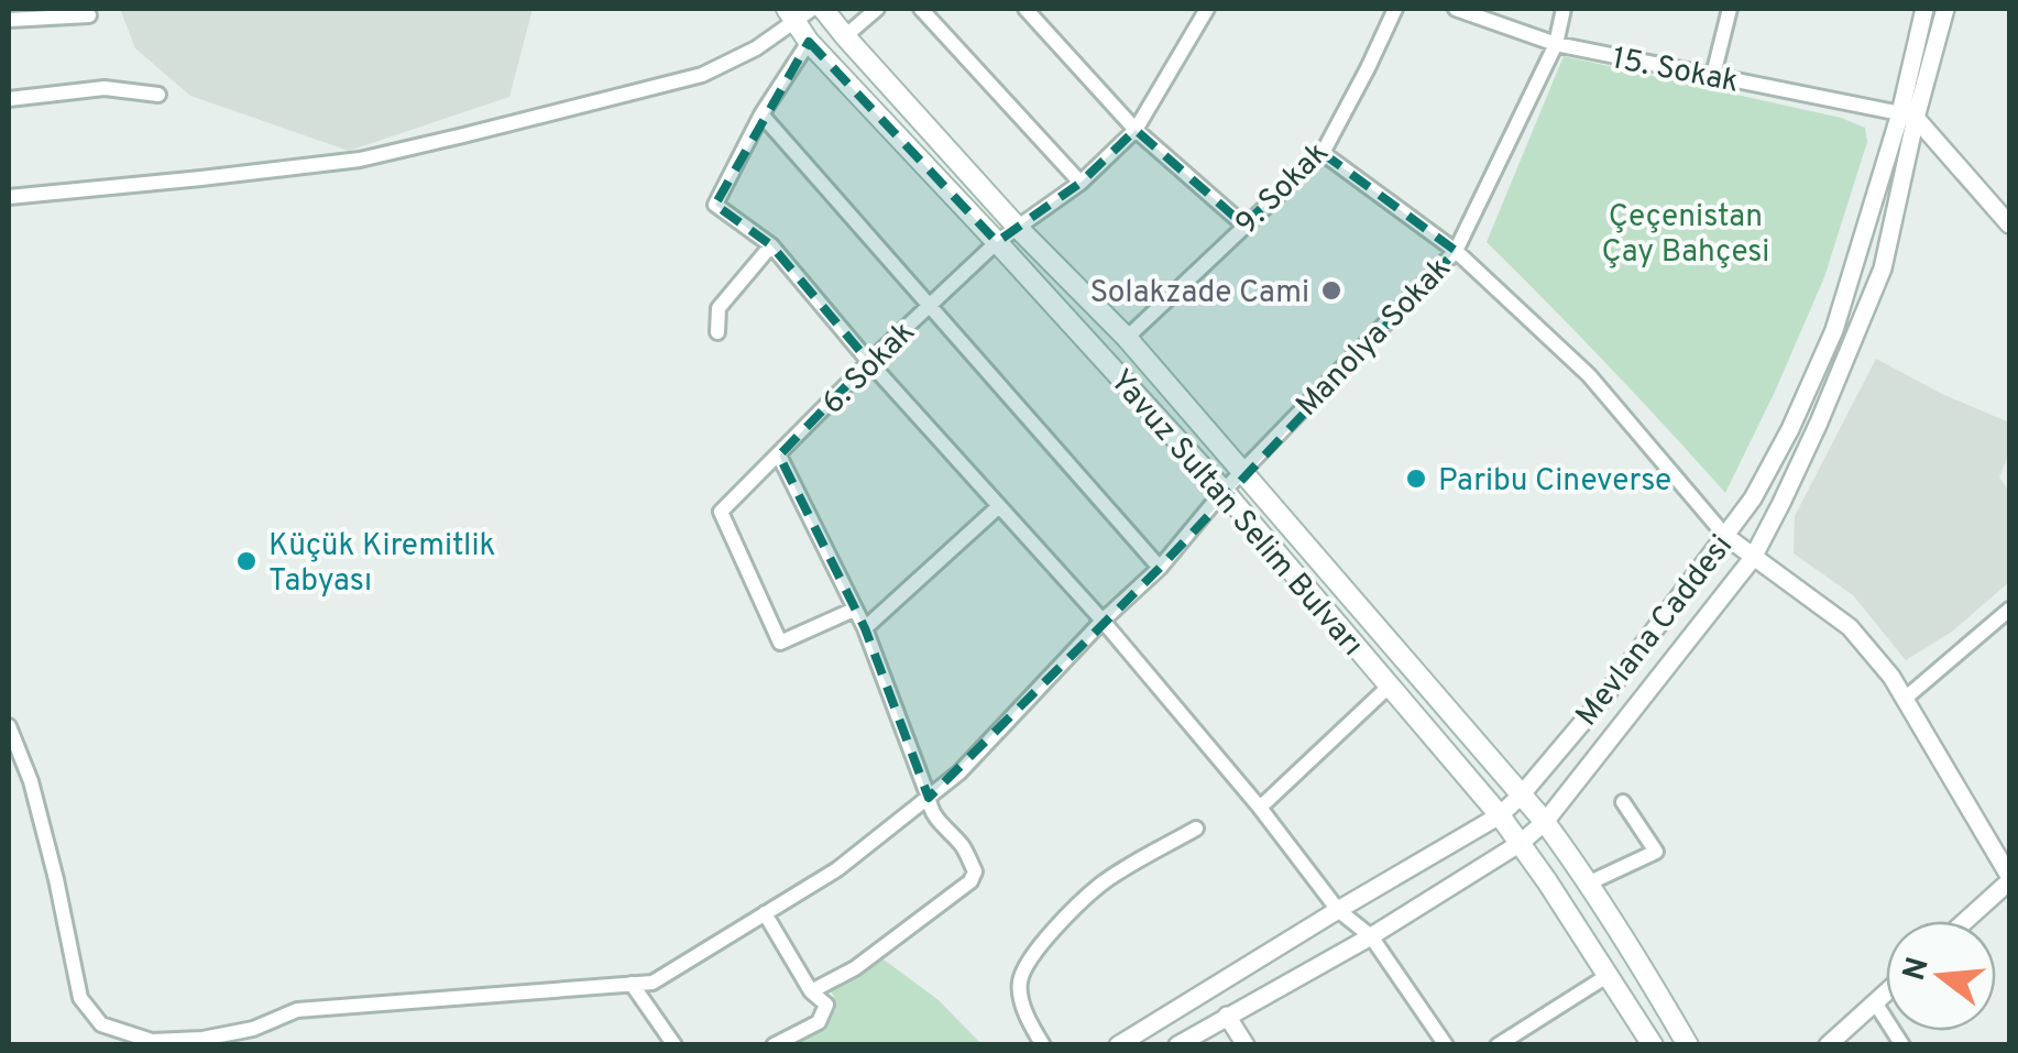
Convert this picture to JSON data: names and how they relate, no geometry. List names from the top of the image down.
{
  "streets": {
    "main road": ["Yavuz Sultan Selim Bulvarı"],
    "street": [
      "15. Sokak",
      "9. Sokak",
      "Manolya Sokak",
      "6. Sokak",
      "Mevlana Caddesi"
    ]
  },
  "crossings": [
    ["15. Sokak", "Manolya Sokak"],
    ["15. Sokak", "Mevlana Caddesi"],
    ["9. Sokak", "Yavuz Sultan Selim Bulvarı"],
    ["Manolya Sokak", "Yavuz Sultan Selim Bulvarı"],
    ["6. Sokak", "Yavuz Sultan Selim Bulvarı"],
    ["Yavuz Sultan Selim Bulvarı", "Mevlana Caddesi"]
  ],
  "parks": ["Çeçenistan Çay Bahçesi"],
  "places": ["Solakzade Cami", "Paribu Cineverse", "Küçük Kiremitlik Tabyası"],
  "north": "left"
}
